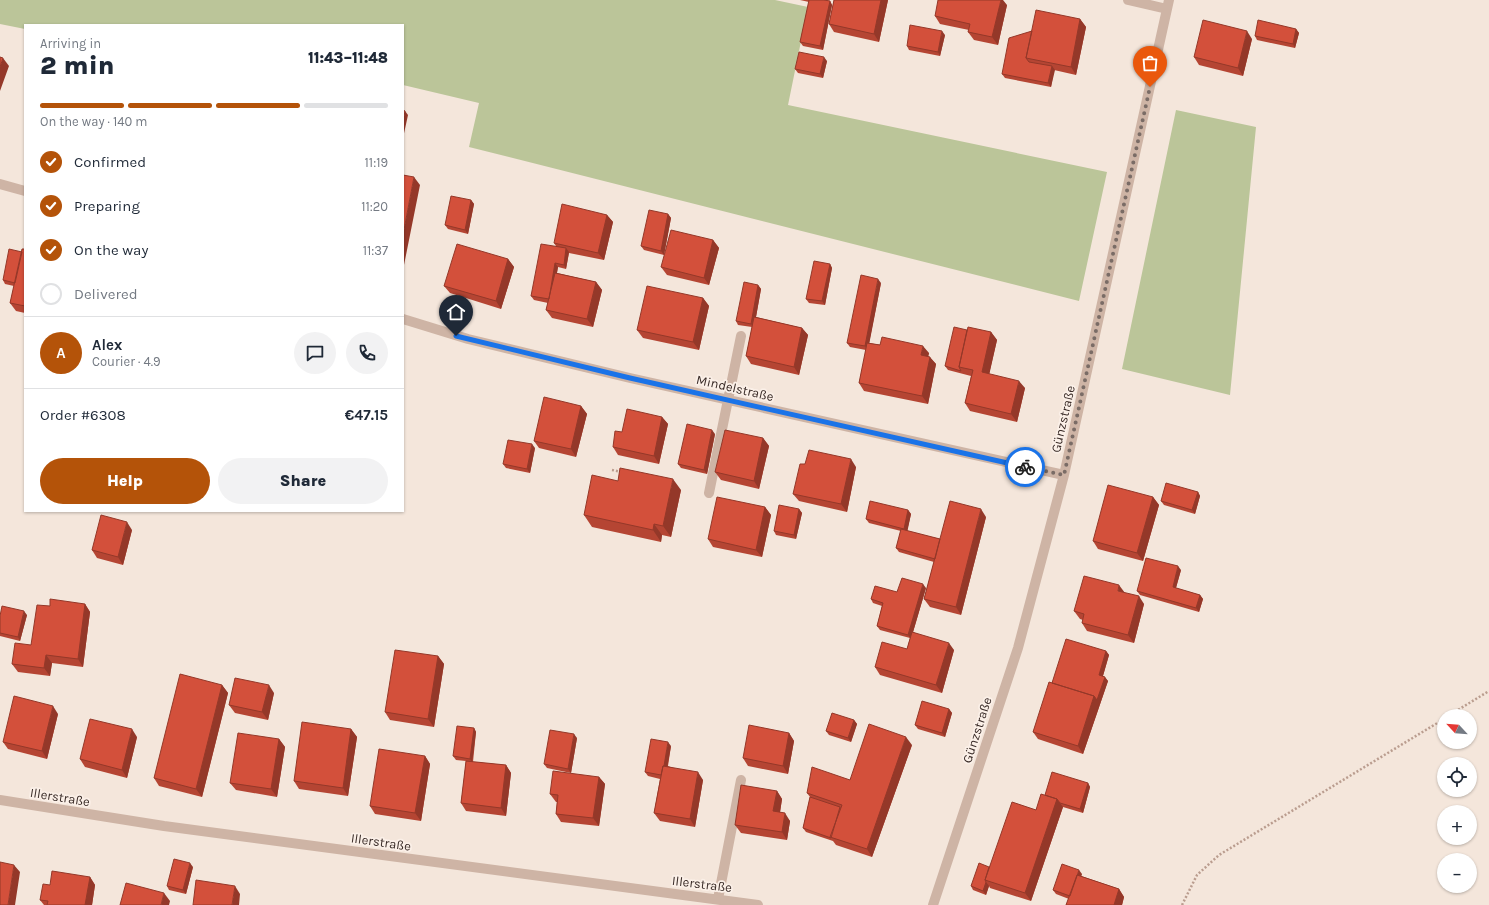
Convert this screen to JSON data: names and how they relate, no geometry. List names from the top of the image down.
{
  "streets": {
    "street": ["Mindelstraße", "Günzstraße", "Illerstraße"]
  },
  "crossings": [
    ["Mindelstraße", "Günzstraße"]
  ],
  "north": "top left",
  "page": {
    "heading": ["2 min", "Arriving in", "11:43–11:48"],
    "panel": [
      "Alex",
      "Courier · 4.9",
      "Order #6308",
      "€47.15"
    ],
    "bar": "On the way · 140 m",
    "list": [
      ["Confirmed", "11:19"],
      ["Preparing", "11:20"],
      ["On the way", "11:37"],
      "Delivered"
    ],
    "round": "A",
    "buttons": ["Help", "Share"],
    "map_buttons": ["+", "−"]
  }
}
